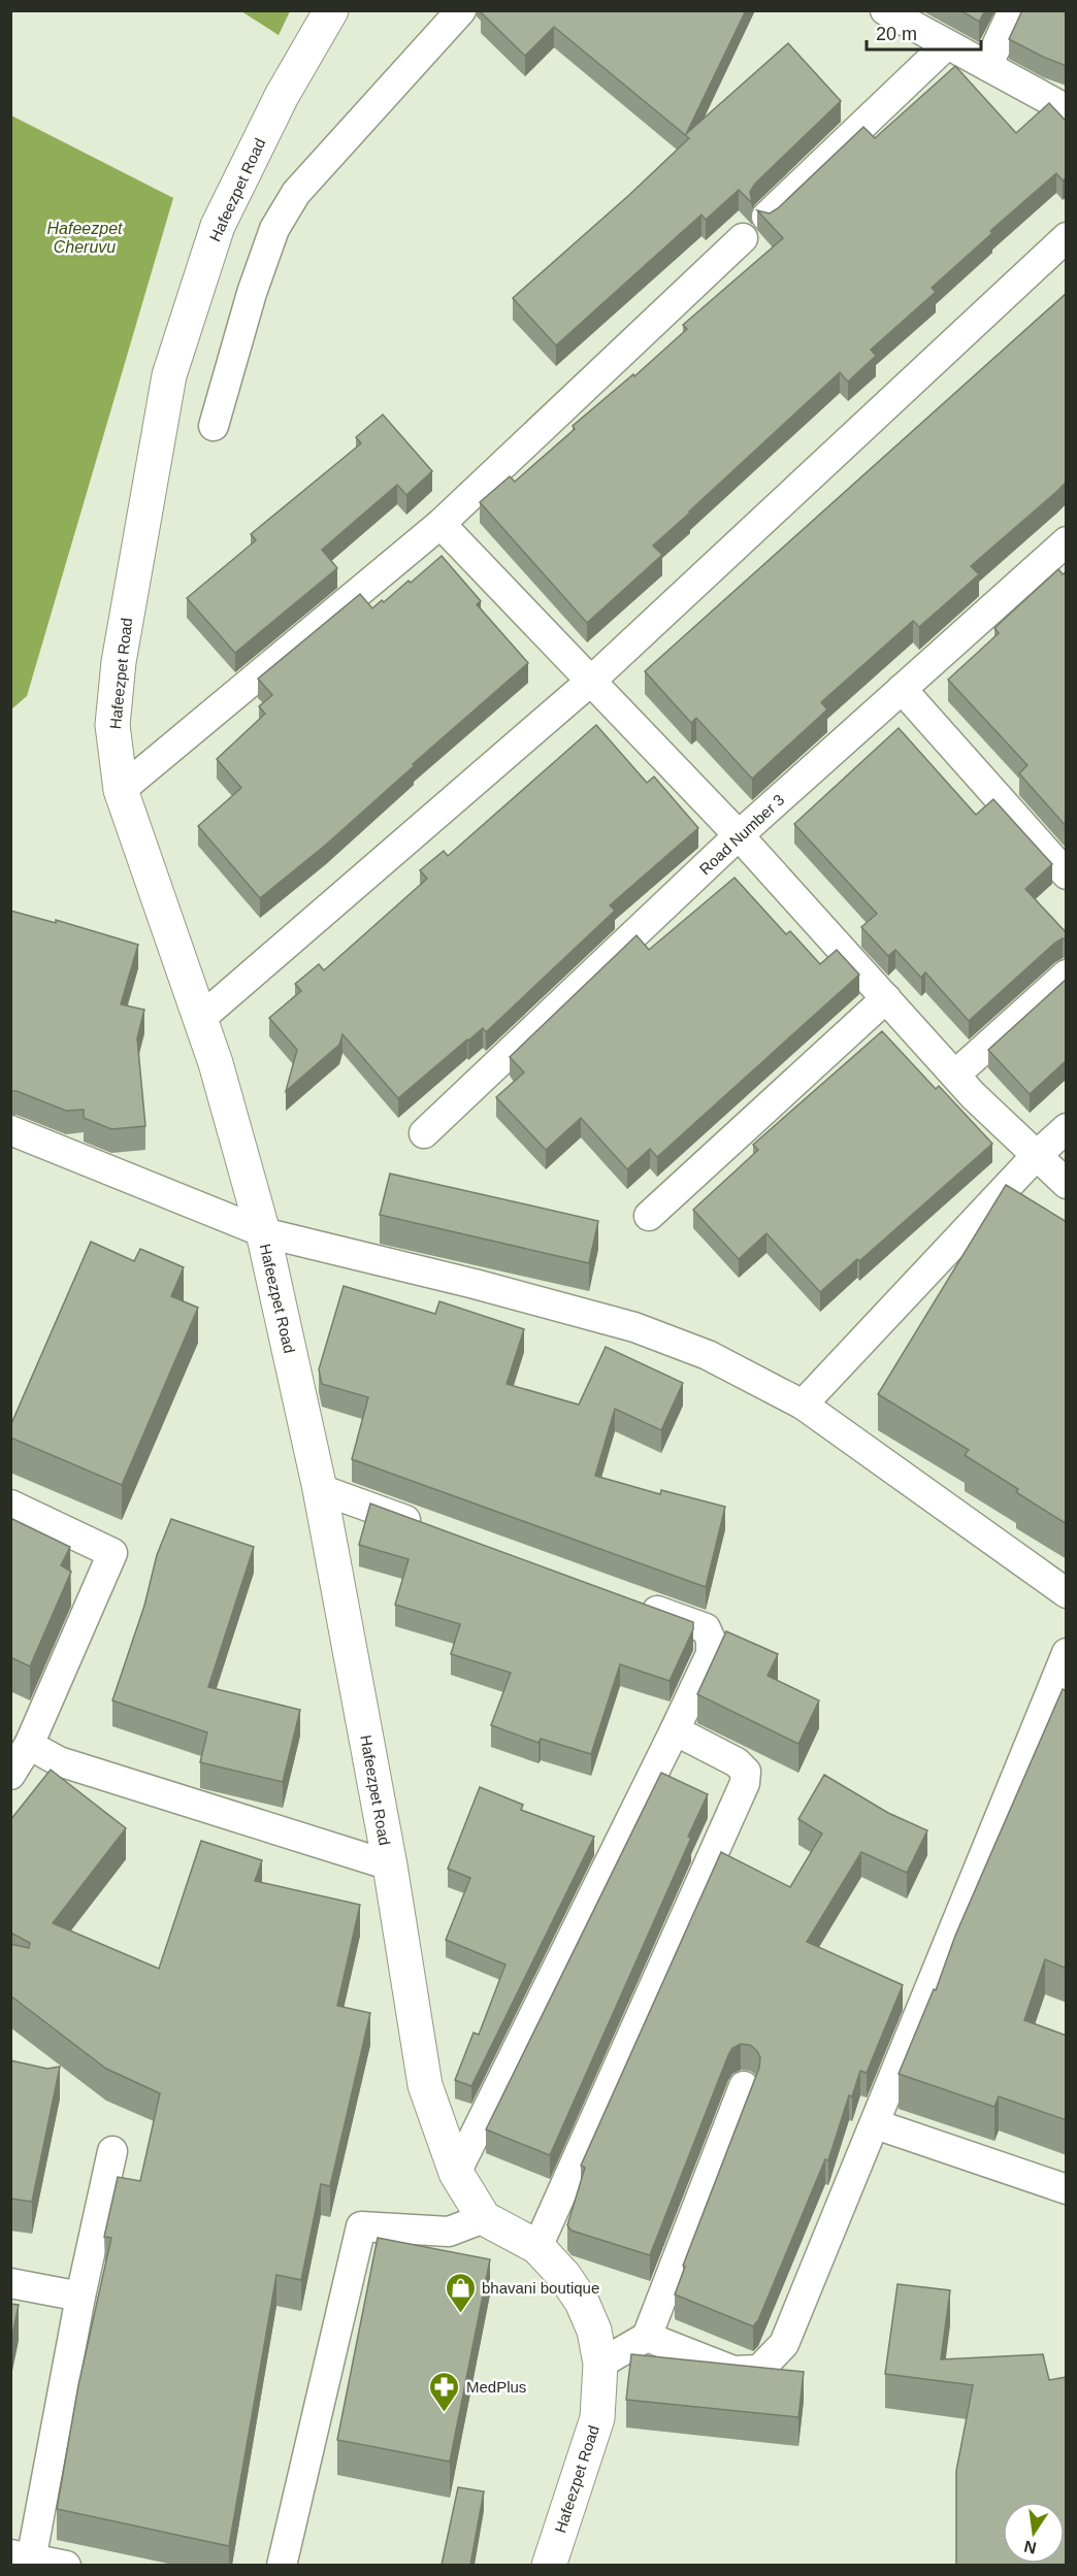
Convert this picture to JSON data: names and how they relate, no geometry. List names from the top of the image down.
{
  "streets": {
    "street": ["Hafeezpet Road", "Road Number 3"]
  },
  "water": ["Hafeezpet Cheruvu"],
  "places": {
    "shop": ["bhavani boutique"],
    "pharmacy": ["MedPlus"]
  },
  "scale_bar": "20 m",
  "north": "bottom"
}
